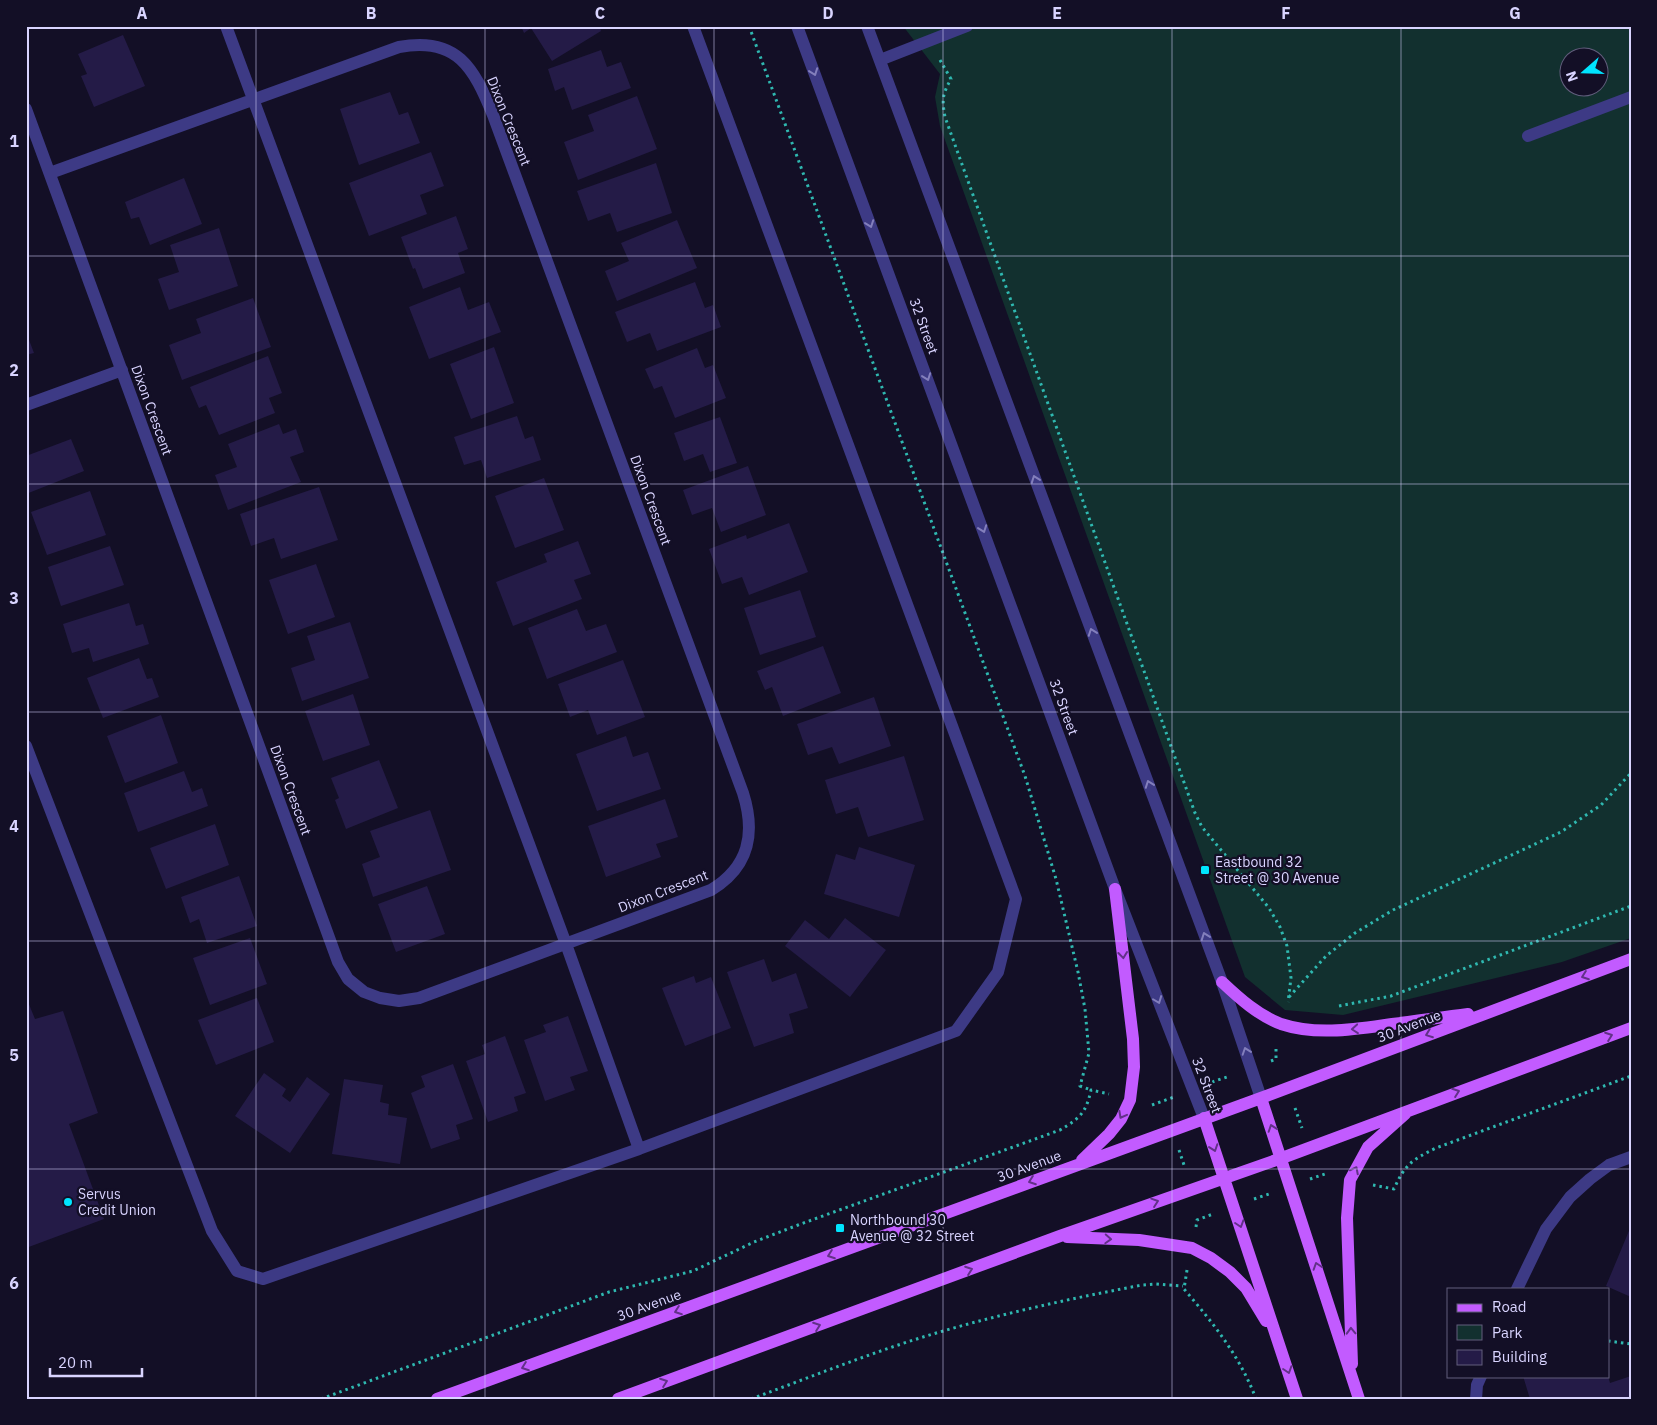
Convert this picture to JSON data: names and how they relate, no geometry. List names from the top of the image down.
{
  "streets": {
    "main road": ["32 Street", "30 Avenue"],
    "street": ["Dixon Crescent"]
  },
  "crossings": [
    ["32 Street", "30 Avenue"]
  ],
  "places": {
    "transit": ["Eastbound 32 Street @ 30 Avenue", "Northbound 30 Avenue @ 32 Street"],
    "other": ["Servus Credit Union"]
  },
  "legend": ["Road", "Park", "Building"],
  "scale_bar": "20 m",
  "north": "left",
  "grid": {
    "columns": [
      "A",
      "B",
      "C",
      "D",
      "E",
      "F",
      "G"
    ],
    "rows": [
      "1",
      "2",
      "3",
      "4",
      "5",
      "6"
    ]
  }
}
